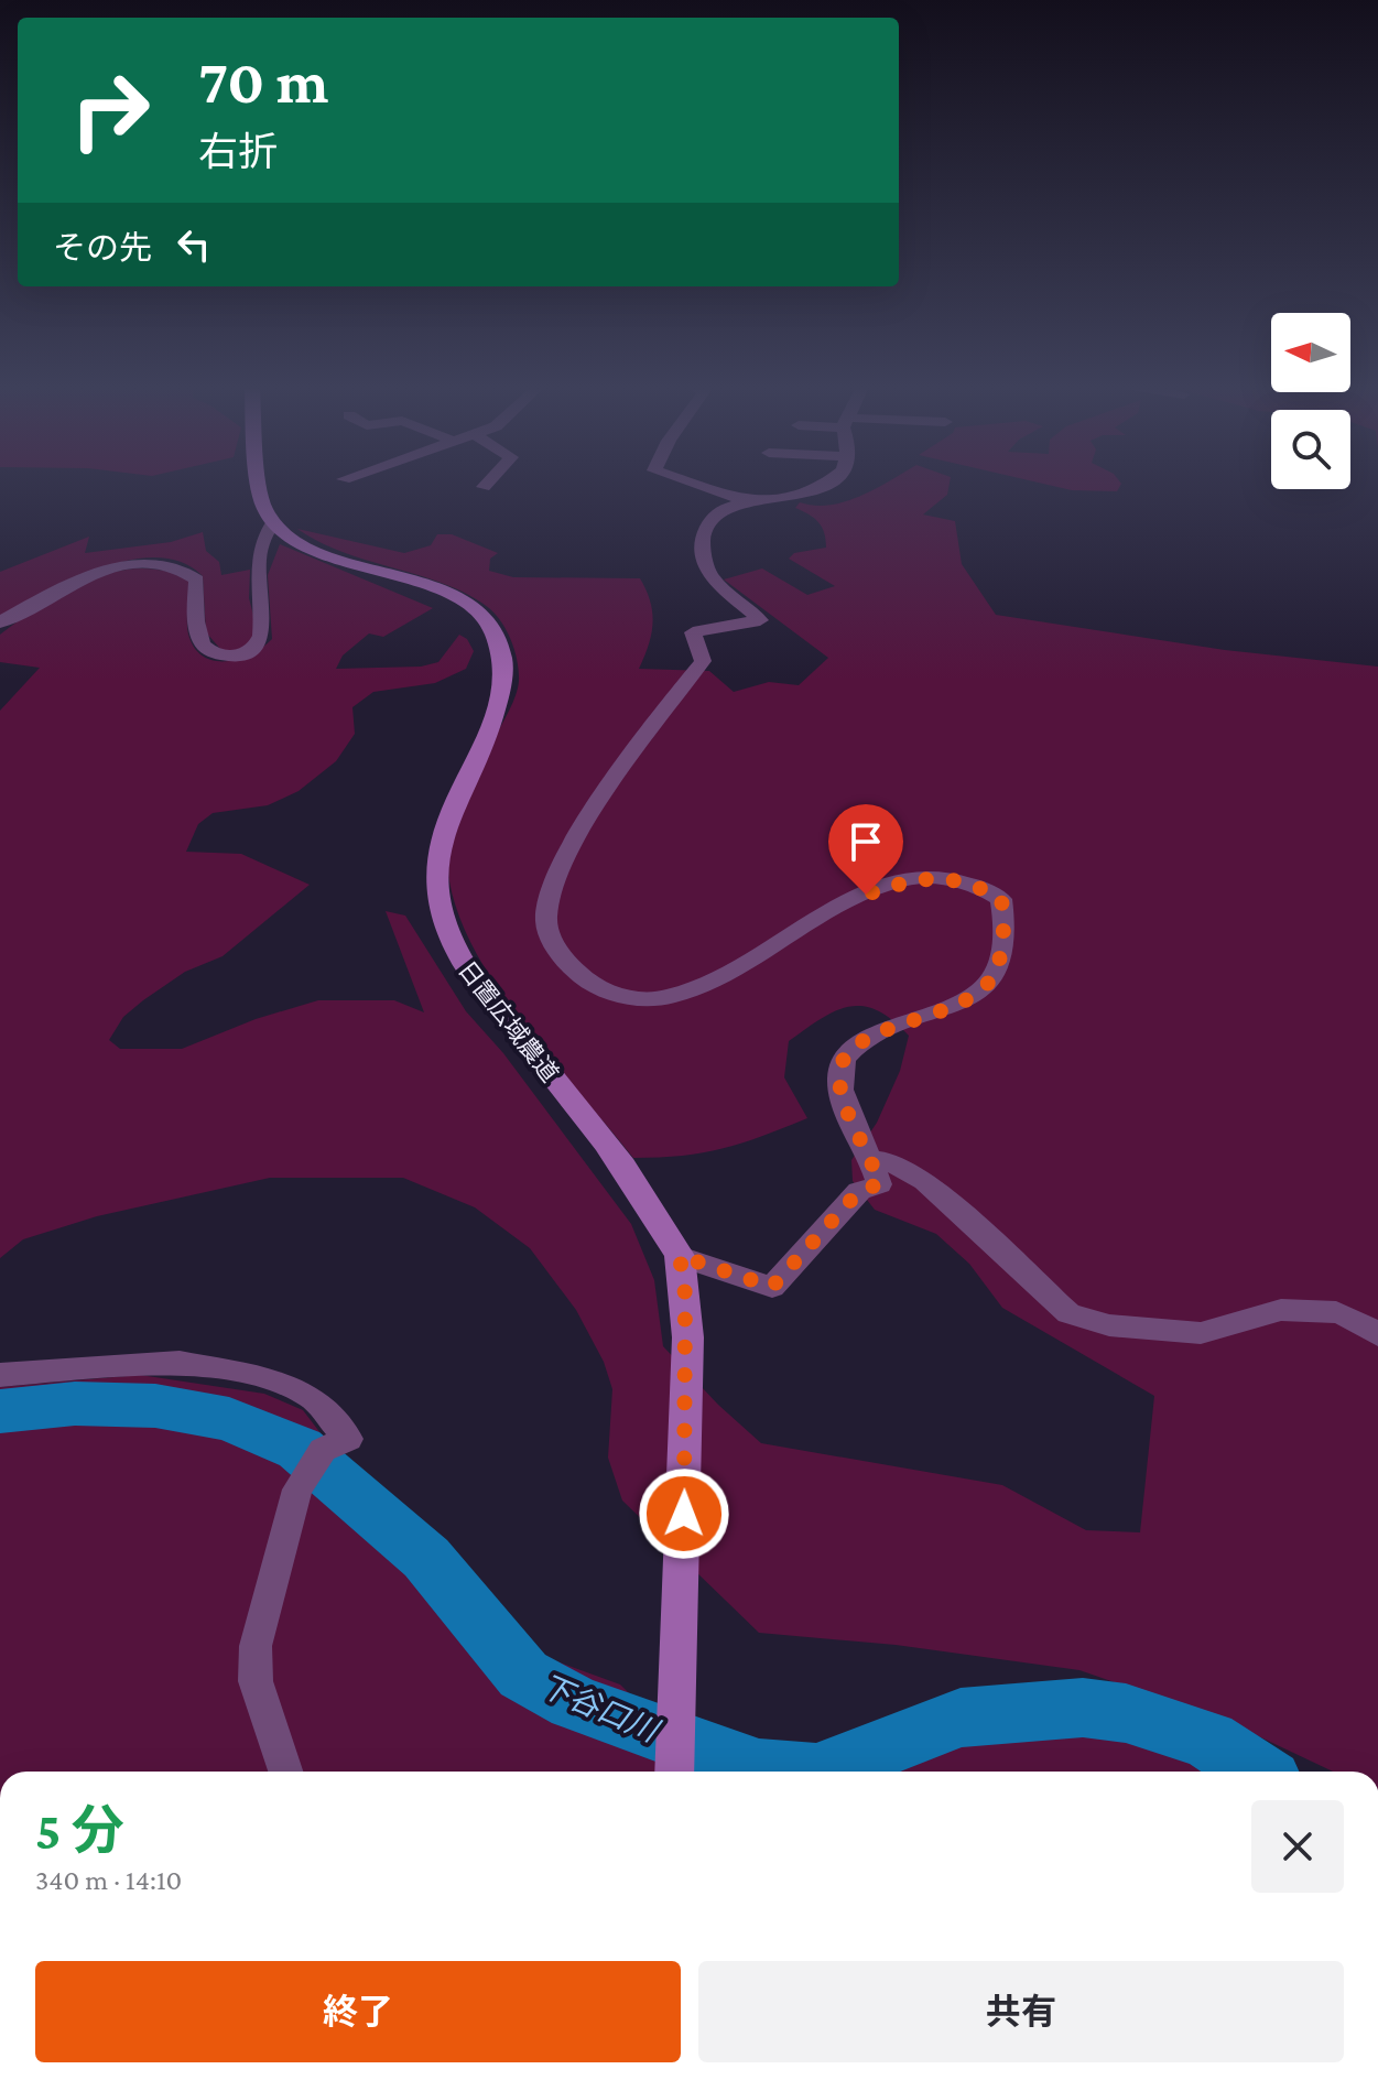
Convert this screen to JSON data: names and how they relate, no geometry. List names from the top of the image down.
{
  "streets": {
    "street": ["日置広域農道"]
  },
  "water": ["下谷口川"],
  "north": "left",
  "page": {
    "turn": ["70 m", "右折"],
    "then": "その先",
    "heading": ["5 分", "340 m · 14:10"],
    "buttons": ["終了", "共有"]
  }
}
